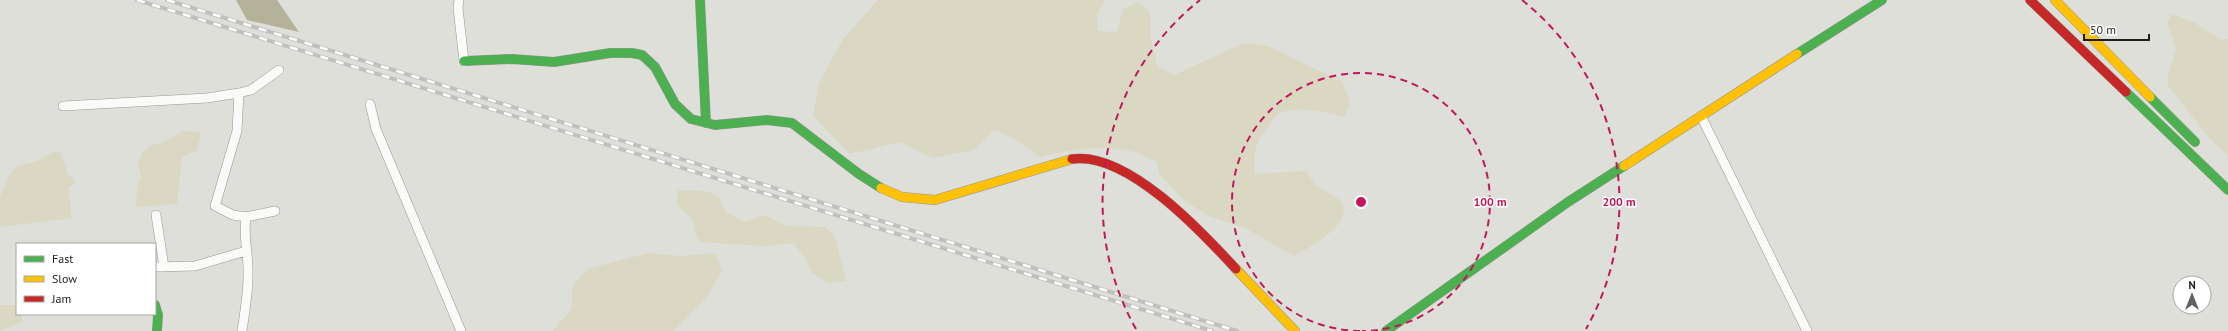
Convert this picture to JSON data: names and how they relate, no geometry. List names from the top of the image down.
{
  "legend": ["Fast", "Slow", "Jam"],
  "scale_bar": "50 m",
  "north": "top",
  "rings": ["100 m", "200 m"]
}
